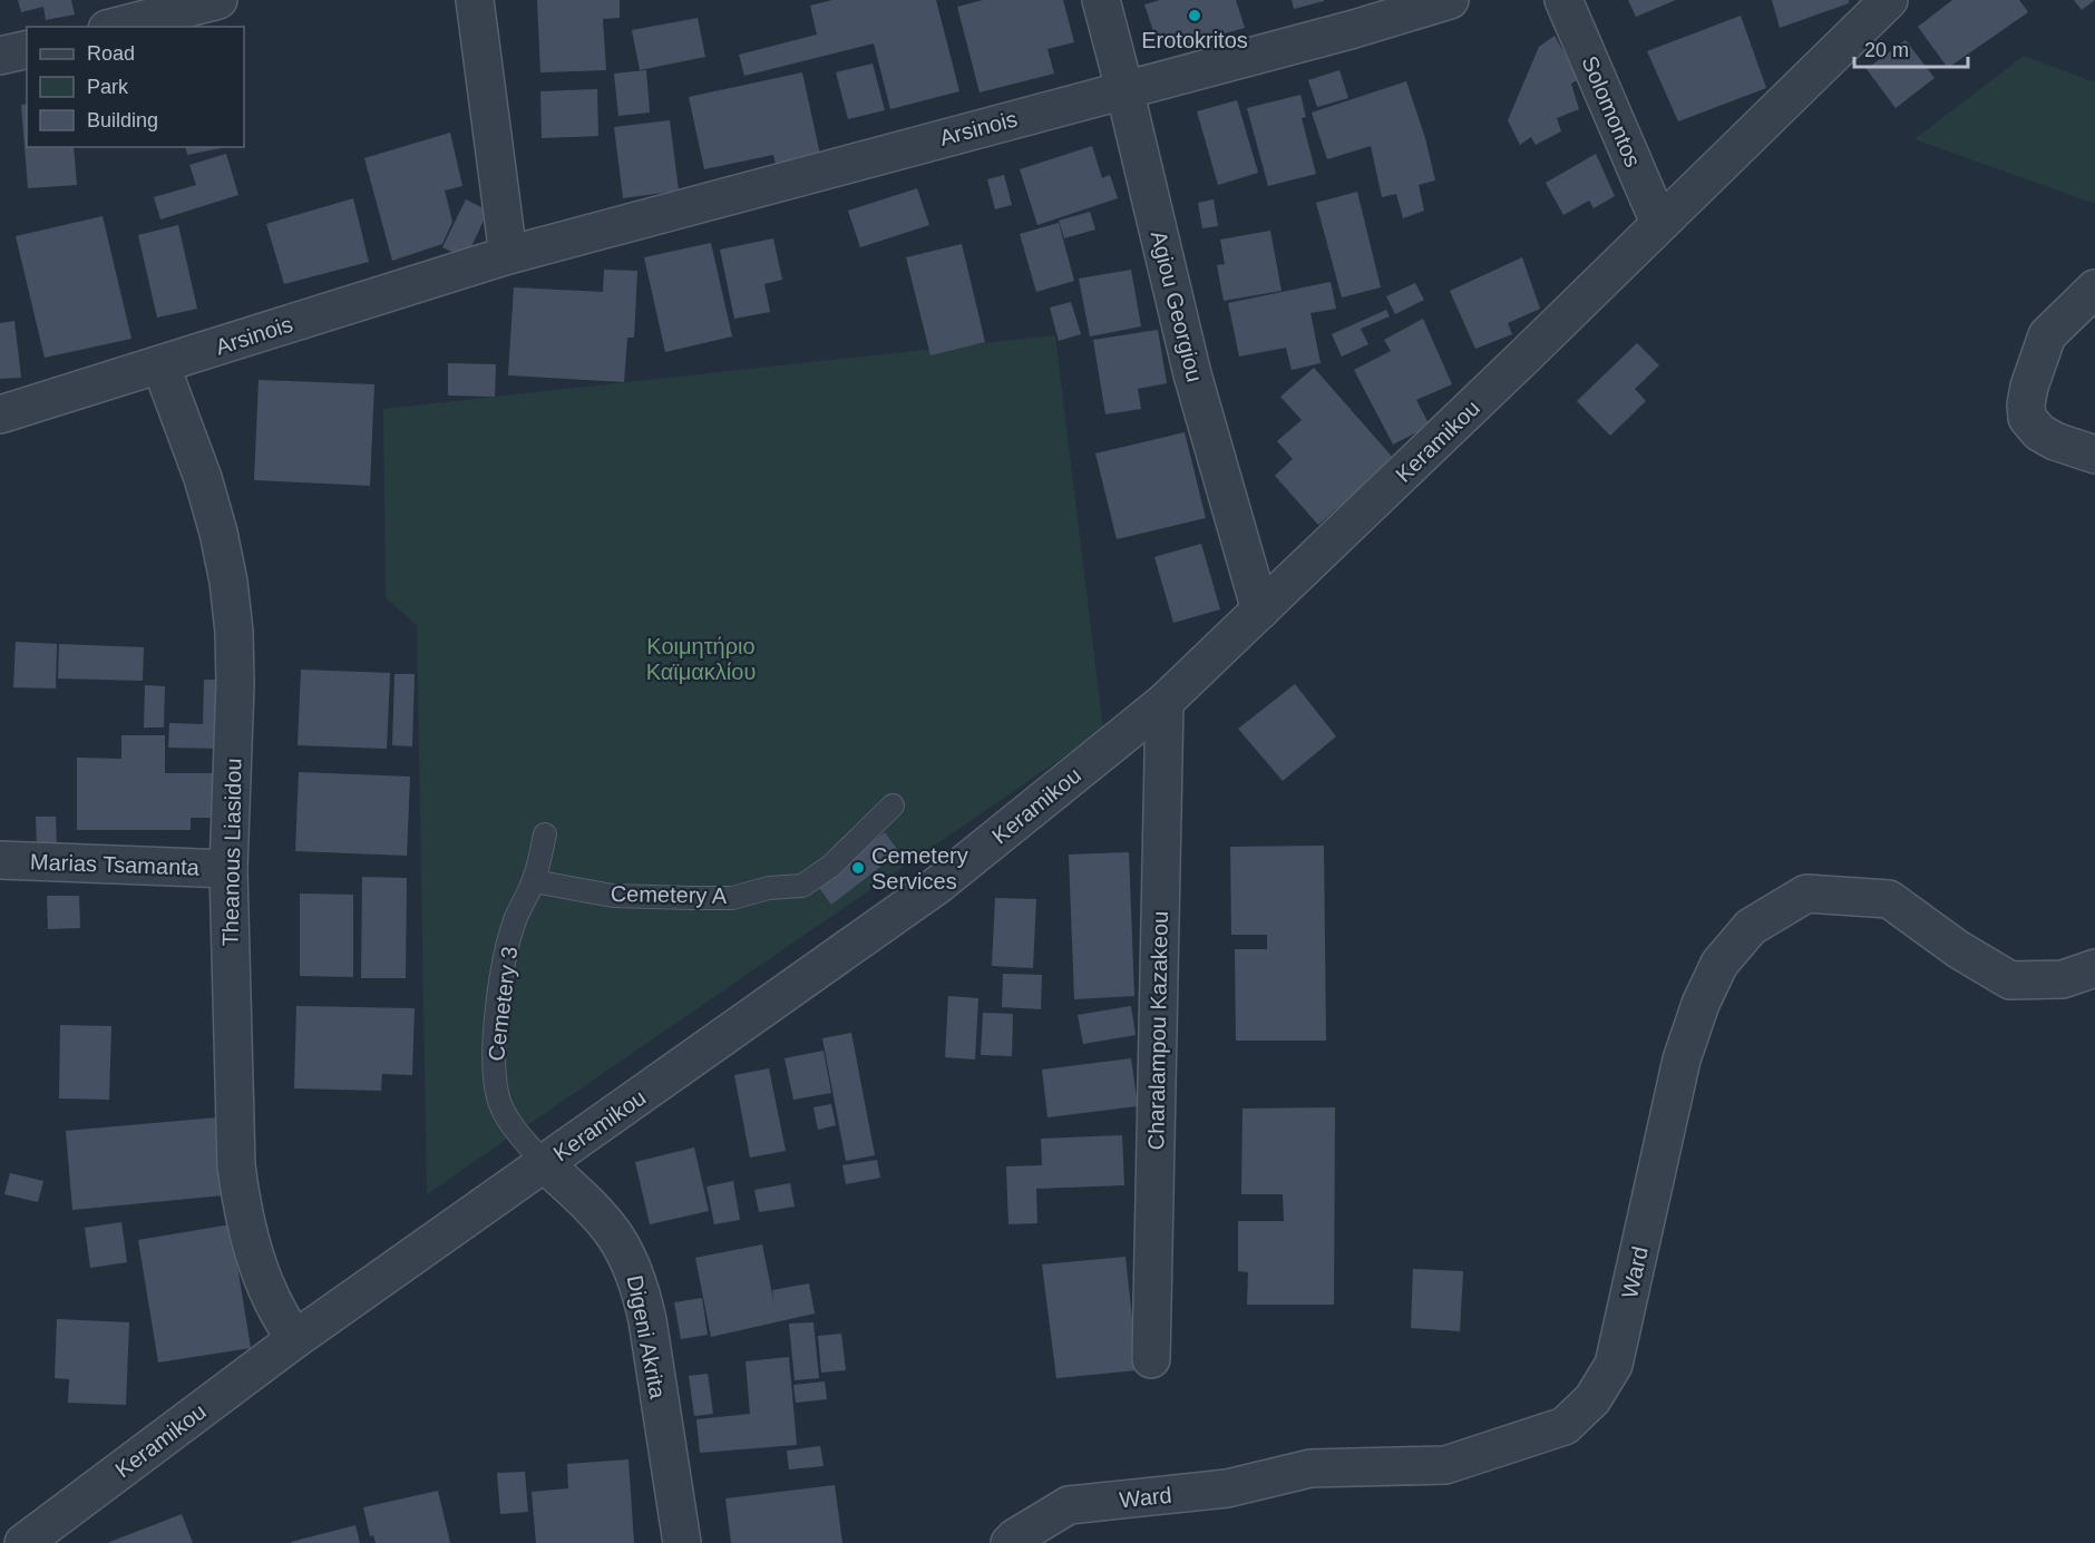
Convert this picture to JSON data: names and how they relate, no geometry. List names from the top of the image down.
{
  "streets": {
    "street": [
      "Solomontos",
      "Arsinois",
      "Agiou Georgiou",
      "Keramikou",
      "Theanous Liasidou",
      "Marias Tsamanta",
      "Charalampou Kazakeou",
      "Ward",
      "Digeni Akrita"
    ],
    "lane": ["Cemetery A", "Cemetery 3"]
  },
  "crossings": [
    ["Solomontos", "Keramikou"],
    ["Arsinois", "Agiou Georgiou"],
    ["Arsinois", "Theanous Liasidou"],
    ["Agiou Georgiou", "Keramikou"],
    ["Keramikou", "Theanous Liasidou"],
    ["Keramikou", "Cemetery 3"],
    ["Keramikou", "Charalampou Kazakeou"],
    ["Keramikou", "Digeni Akrita"],
    ["Theanous Liasidou", "Marias Tsamanta"],
    ["Cemetery A", "Cemetery 3"],
    ["Cemetery 3", "Digeni Akrita"]
  ],
  "parks": ["Κοιμητήριο Καϊμακλίου"],
  "places": ["Erotokritos", "Cemetery Services"],
  "legend": ["Road", "Park", "Building"],
  "scale_bar": "20 m"
}
